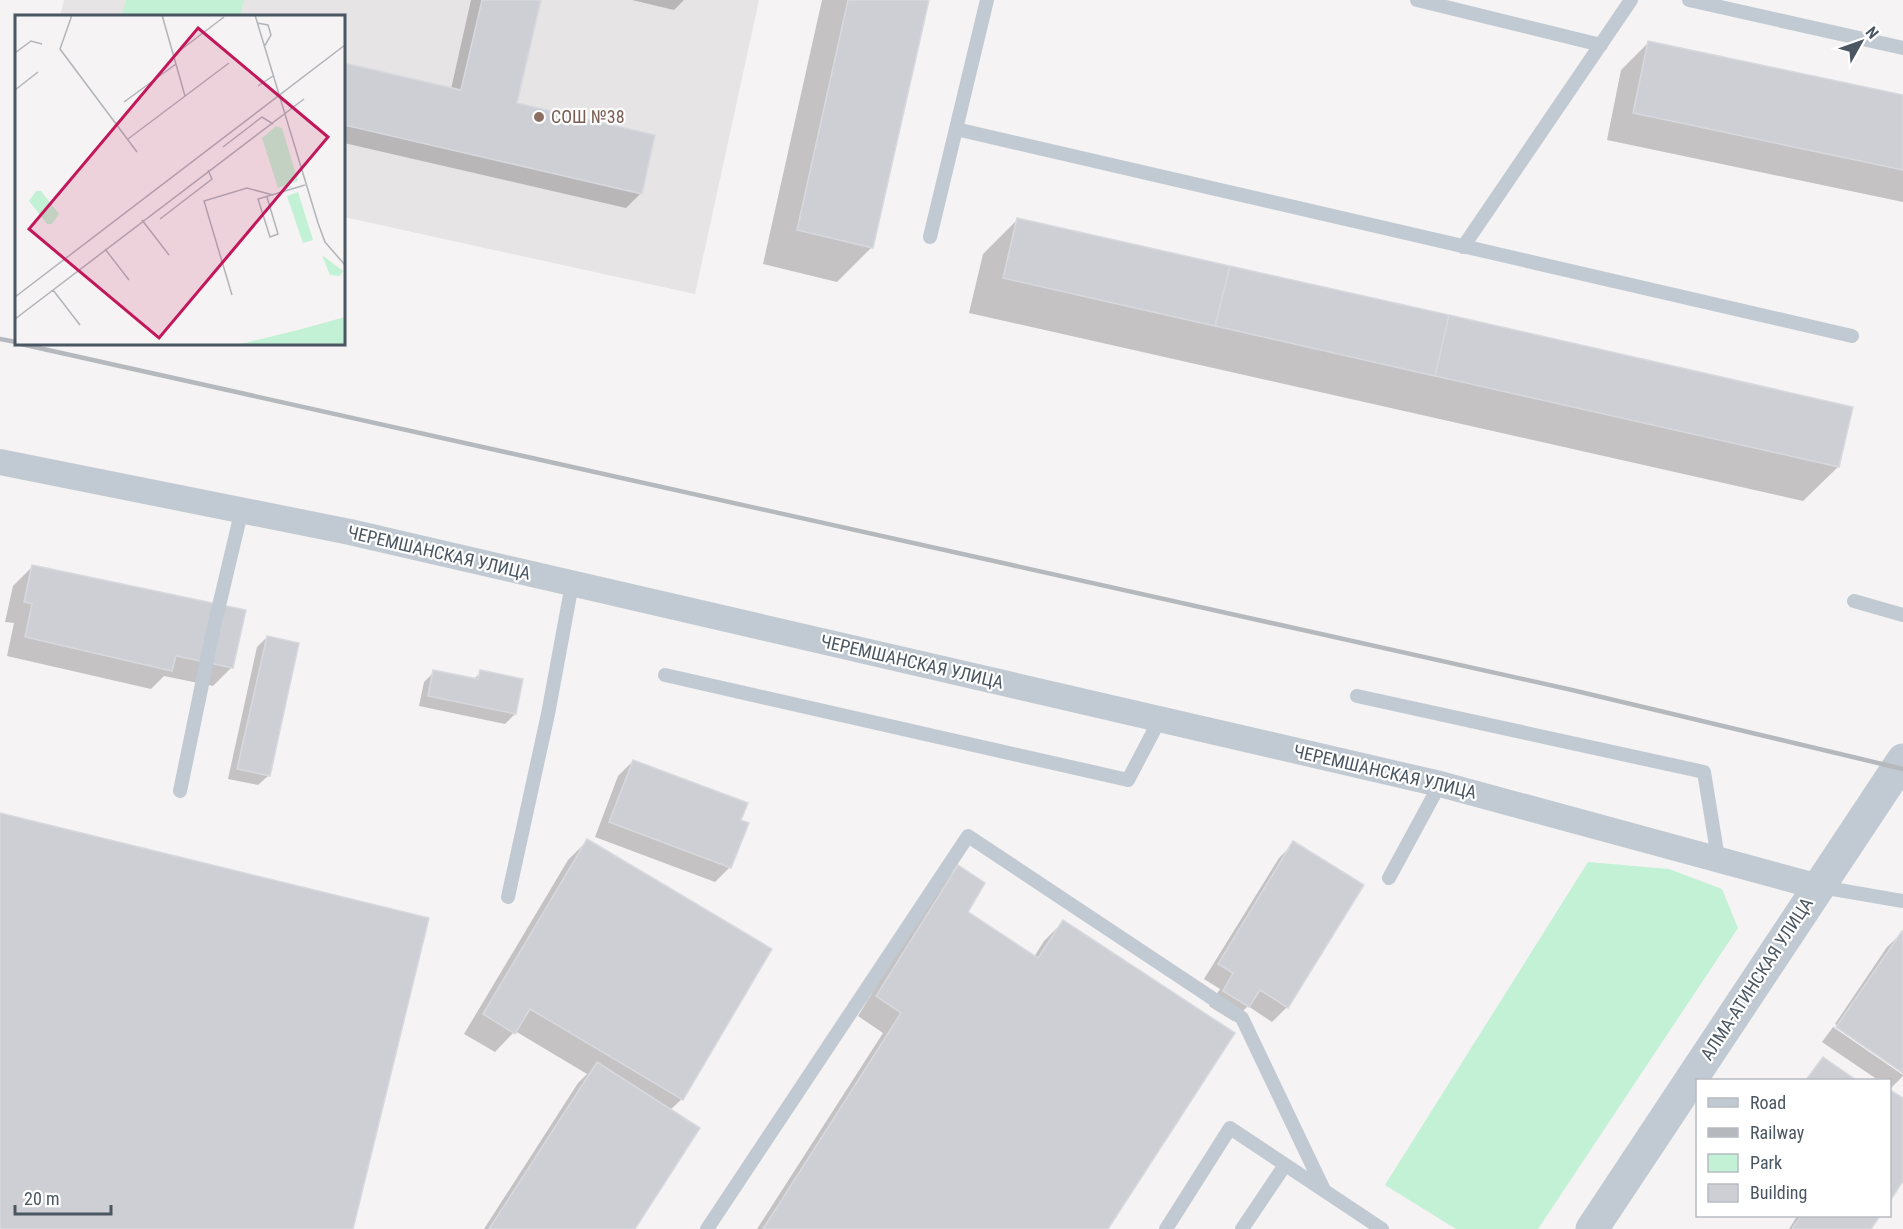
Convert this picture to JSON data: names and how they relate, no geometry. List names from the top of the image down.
{
  "streets": {
    "street": ["ЧЕРЕМШАНСКАЯ УЛИЦА", "АЛМА-АТИНСКАЯ УЛИЦА"]
  },
  "crossings": [
    ["ЧЕРЕМШАНСКАЯ УЛИЦА", "АЛМА-АТИНСКАЯ УЛИЦА"]
  ],
  "places": ["СОШ №38"],
  "legend": [
    "Road",
    "Railway",
    "Park",
    "Building"
  ],
  "scale_bar": "20 m",
  "north": "top right"
}
